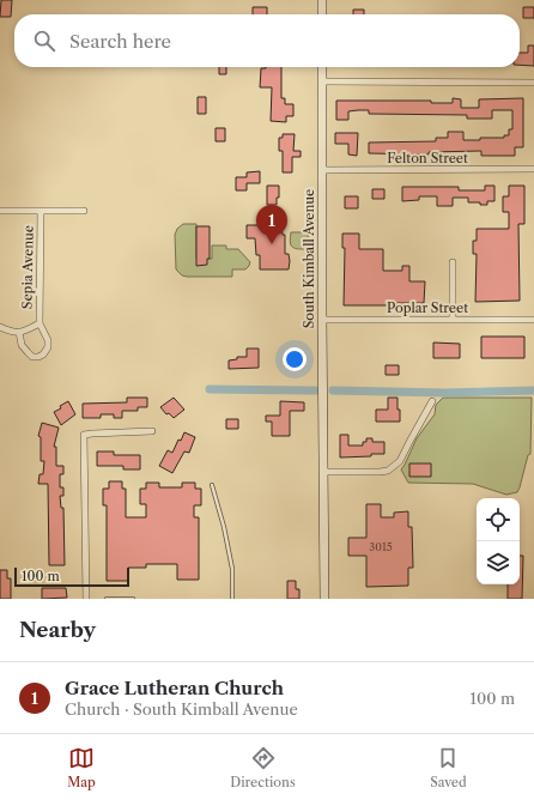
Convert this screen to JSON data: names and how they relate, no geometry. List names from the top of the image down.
{
  "streets": {
    "street": [
      "Felton Street",
      "South Kimball Avenue",
      "Sepia Avenue",
      "Poplar Street"
    ]
  },
  "crossings": [
    ["Felton Street", "South Kimball Avenue"],
    ["South Kimball Avenue", "Poplar Street"]
  ],
  "house_numbers": ["3015"],
  "scale_bar": "100 m",
  "page": {
    "search": "Search here",
    "pins": "1",
    "scale": "100 m",
    "heading": "Nearby",
    "list": [
      {
        "mark": "1",
        "name": "Grace Lutheran Church",
        "note": "Church · South Kimball Avenue",
        "value": "100 m"
      }
    ],
    "nav": ["Map", "Directions", "Saved"]
  }
}
